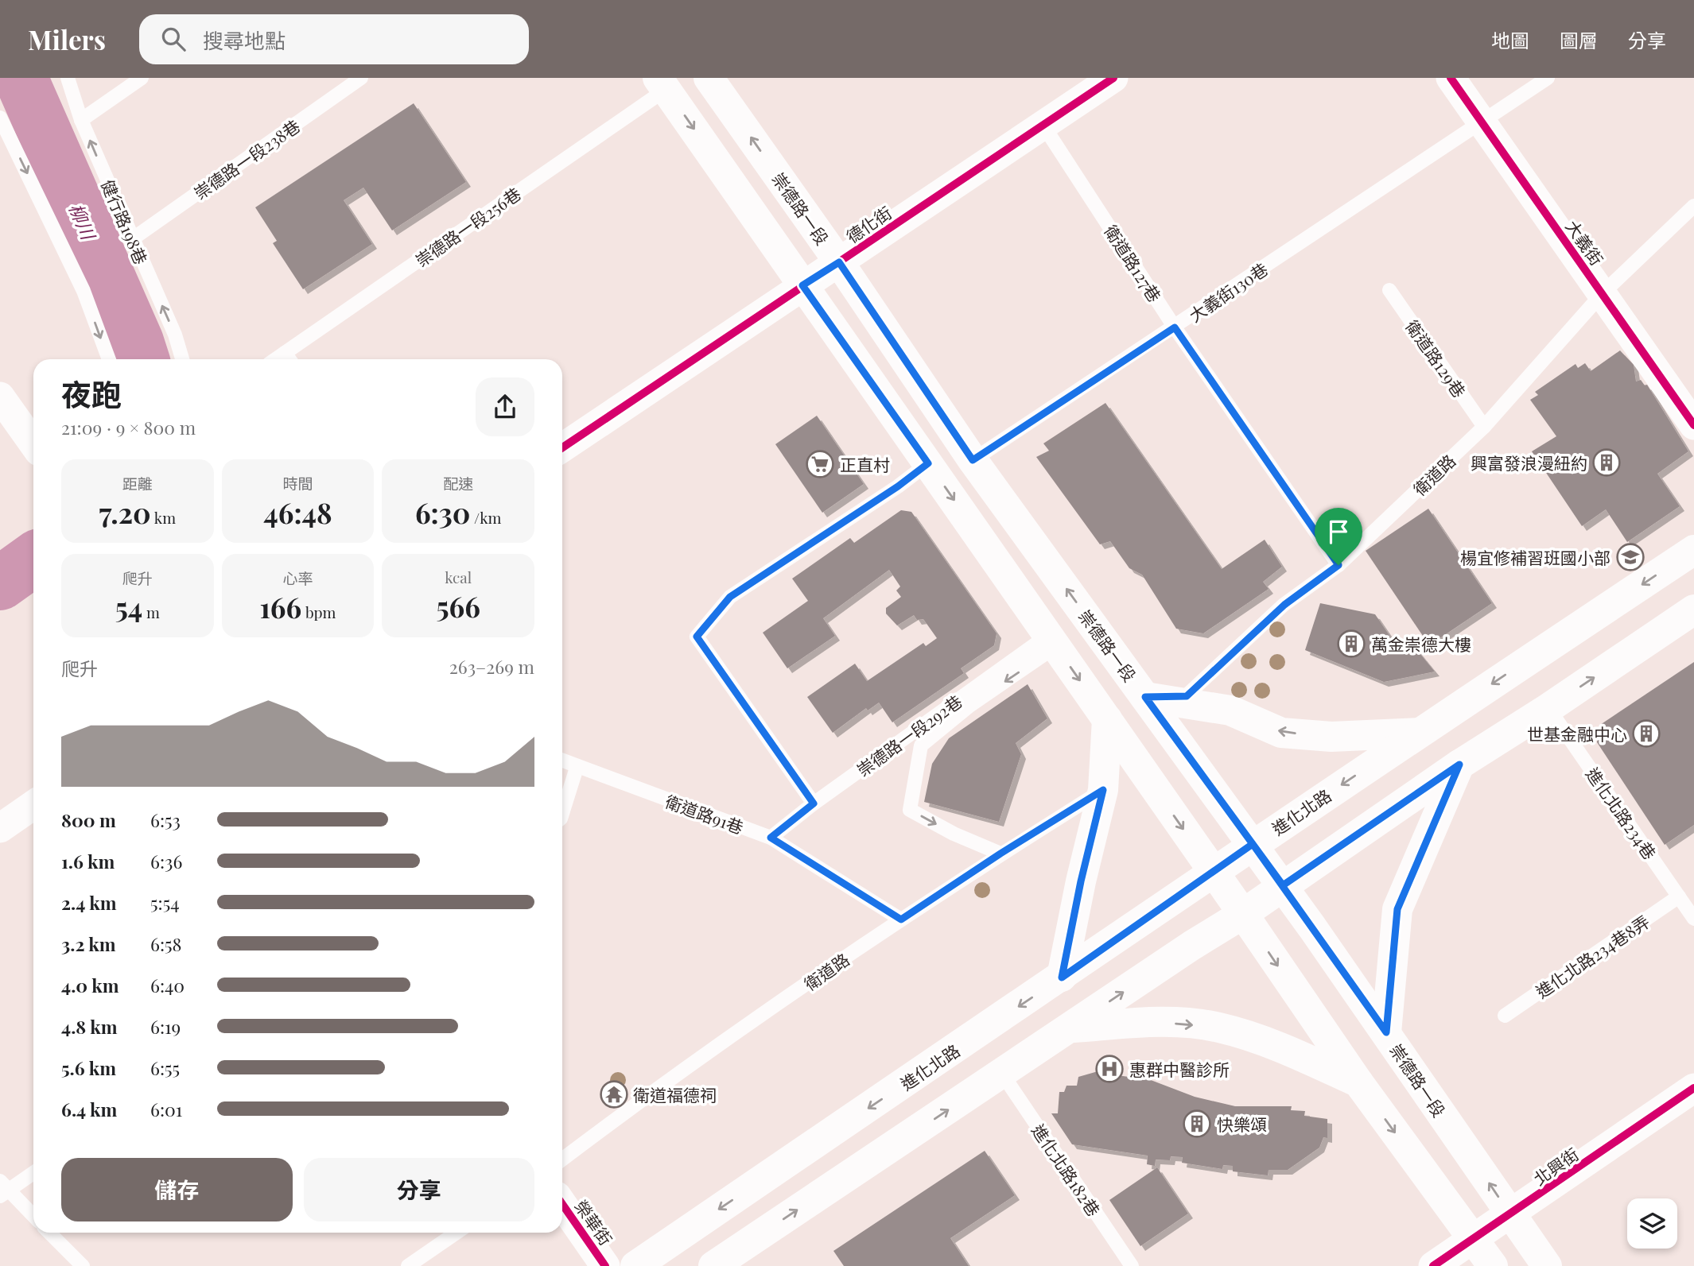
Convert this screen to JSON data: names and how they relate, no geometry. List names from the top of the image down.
{
  "streets": {
    "main road": ["崇德路一段", "進化北路"],
    "street": [
      "德化街",
      "大義街",
      "北興街",
      "榮華街"
    ],
    "lane": [
      "崇德路一段238巷",
      "健行路198巷",
      "崇德路一段256巷",
      "衛道路127巷",
      "大義街130巷",
      "衛道路129巷",
      "衛道路",
      "崇德路一段292巷",
      "進化北路234巷",
      "衛道路91巷",
      "進化北路234巷8弄",
      "進化北路182巷"
    ]
  },
  "crossings": [
    ["崇德路一段238巷", "健行路198巷"],
    ["崇德路一段", "德化街"],
    ["崇德路一段", "大義街130巷"],
    ["崇德路一段", "衛道路"],
    ["崇德路一段", "進化北路"],
    ["崇德路一段", "北興街"],
    ["德化街", "衛道路127巷"],
    ["大義街", "大義街130巷"],
    ["大義街", "衛道路"],
    ["衛道路127巷", "大義街130巷"],
    ["衛道路127巷", "衛道路"],
    ["衛道路129巷", "衛道路"],
    ["衛道路", "衛道路91巷"],
    ["崇德路一段292巷", "衛道路91巷"],
    ["進化北路234巷", "進化北路234巷8弄"]
  ],
  "water": ["柳川"],
  "places": {
    "building": [
      "興富發浪漫紐約",
      "萬金崇德大樓",
      "世基金融中心",
      "快樂頌"
    ],
    "supermarket": ["正直村"],
    "school or university": ["楊宜修補習班國小部"],
    "hospital": ["惠群中醫診所"],
    "temple": ["衛道福德祠"]
  },
  "page": {
    "header": "Milers",
    "search": "搜尋地點",
    "nav": ["地圖", "圖層", "分享"],
    "heading": ["夜跑", "21:09 · 9 × 800 m"],
    "stats": [
      ["距離", "7.20 km"],
      ["時間", "46:48"],
      ["配速", "6:30 /km"],
      ["爬升", "54 m"],
      ["心率", "166 bpm"],
      ["kcal", "566"]
    ],
    "chart": ["爬升", "263–269 m"],
    "list": [
      {
        "name": "800 m",
        "note": "6:53"
      },
      {
        "name": "1.6 km",
        "note": "6:36"
      },
      {
        "name": "2.4 km",
        "note": "5:54"
      },
      {
        "name": "3.2 km",
        "note": "6:58"
      },
      {
        "name": "4.0 km",
        "note": "6:40"
      },
      {
        "name": "4.8 km",
        "note": "6:19"
      },
      {
        "name": "5.6 km",
        "note": "6:55"
      },
      {
        "name": "6.4 km",
        "note": "6:01"
      }
    ],
    "buttons": ["儲存", "分享"]
  }
}
